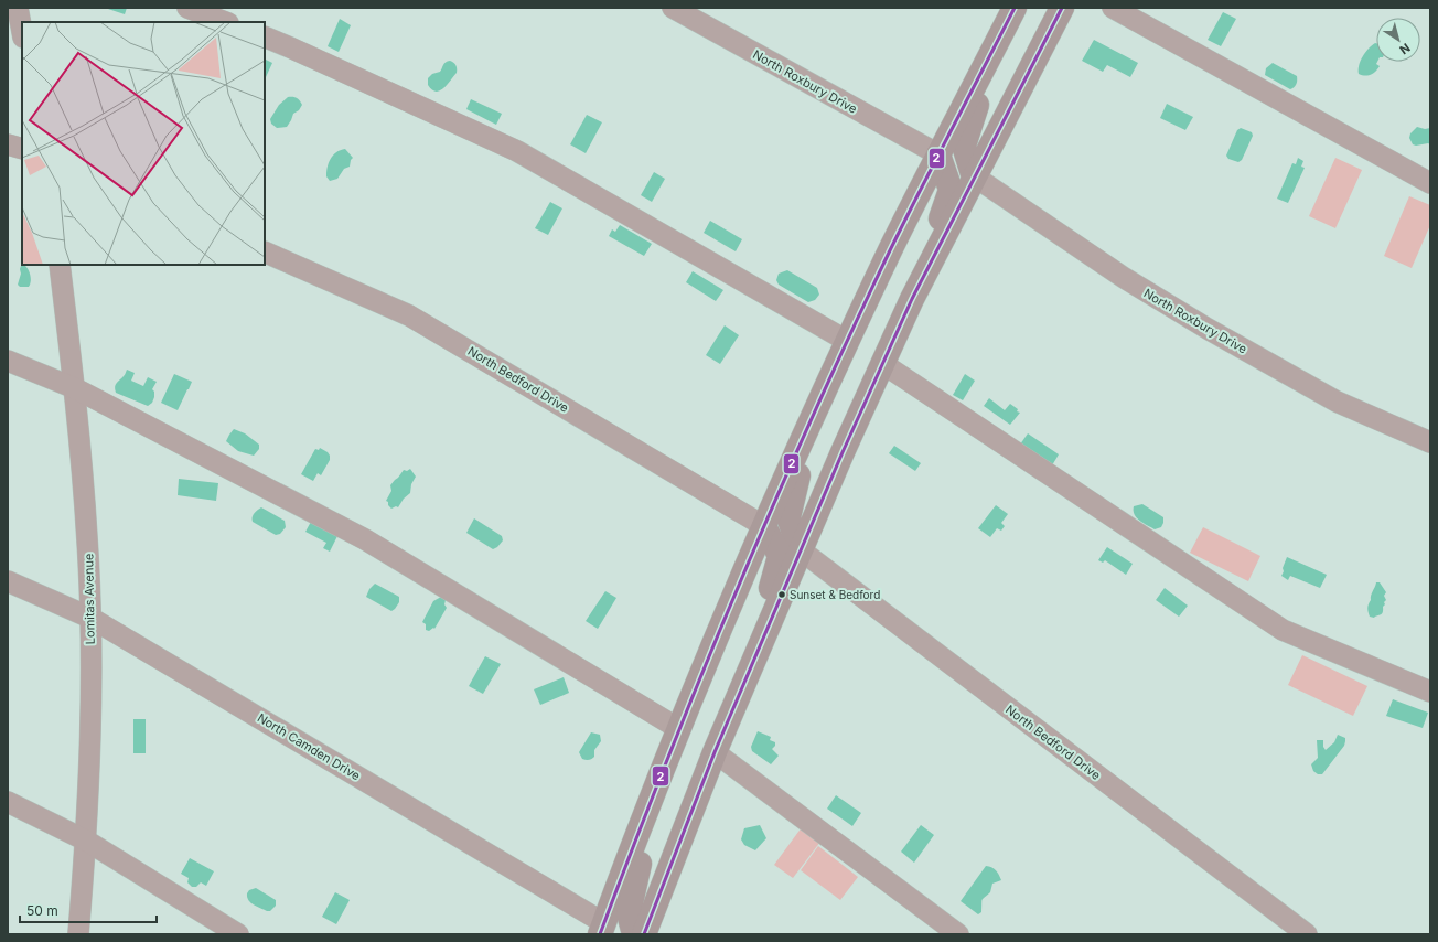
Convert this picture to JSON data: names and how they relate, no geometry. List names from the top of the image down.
{
  "streets": {
    "street": [
      "North Roxbury Drive",
      "North Bedford Drive",
      "Lomitas Avenue",
      "North Camden Drive"
    ]
  },
  "crossings": [
    ["Lomitas Avenue", "North Camden Drive"]
  ],
  "places": ["Sunset & Bedford"],
  "lines": ["transit line 2"],
  "scale_bar": "50 m",
  "north": "bottom right"
}
